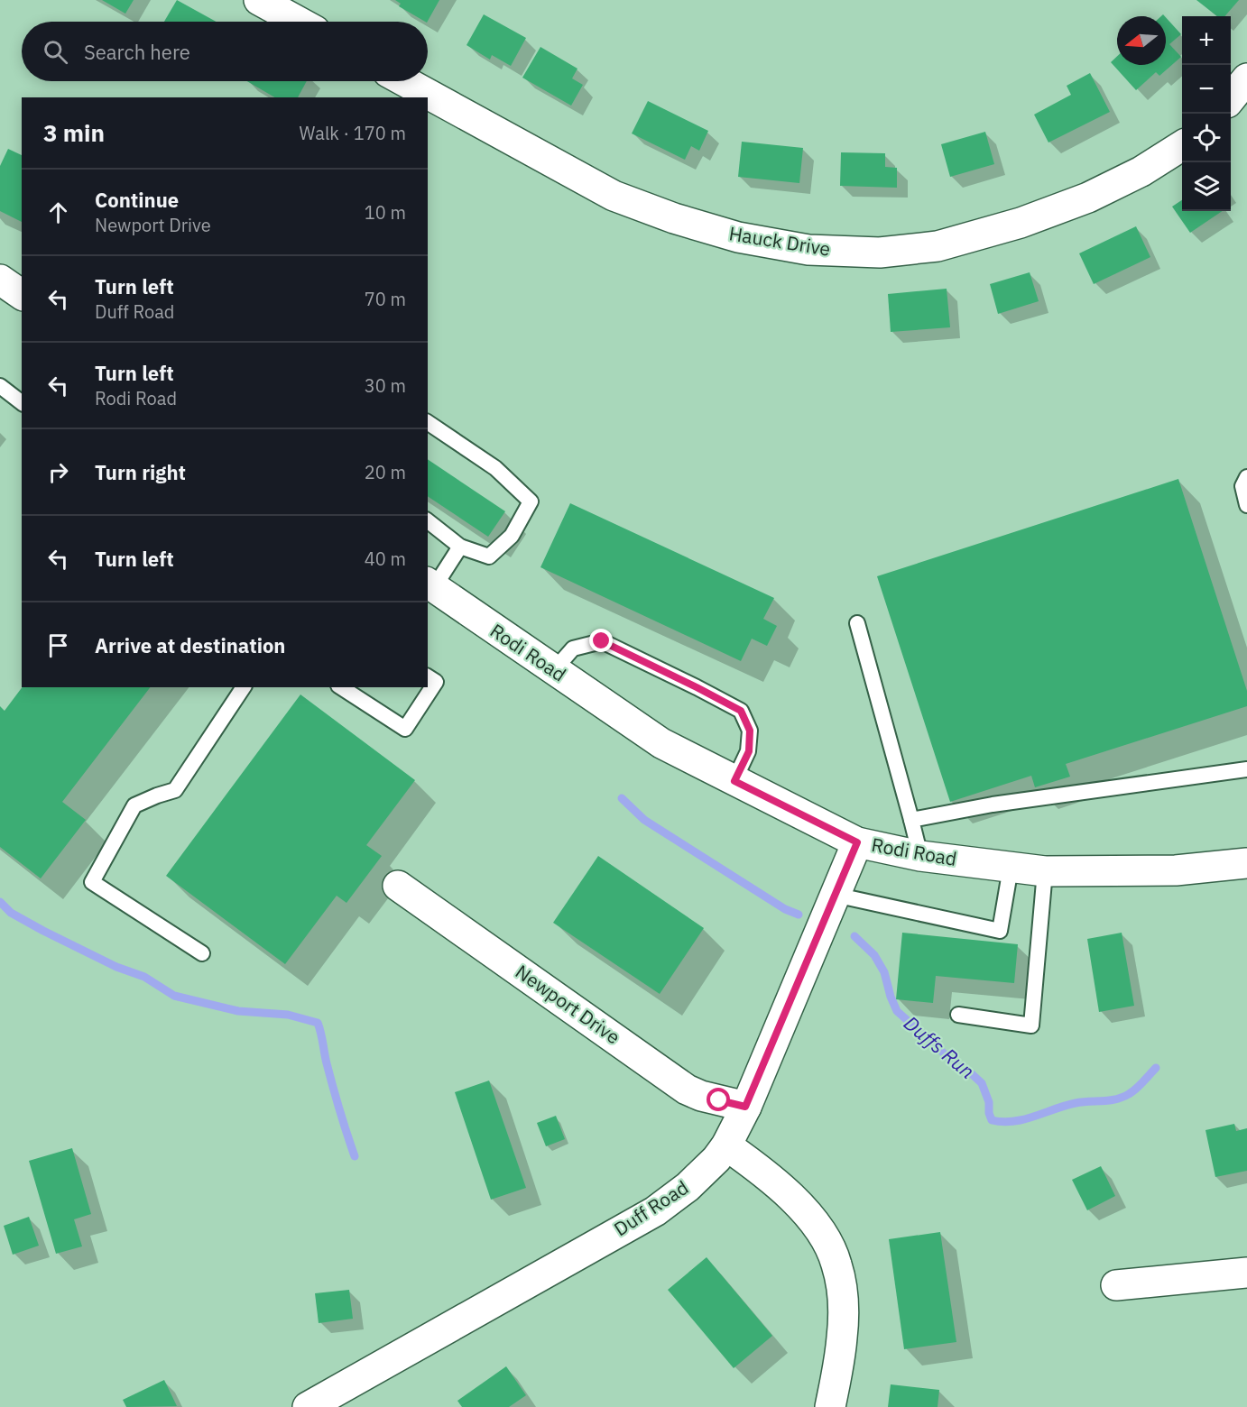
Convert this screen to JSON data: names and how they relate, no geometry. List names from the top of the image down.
{
  "streets": {
    "street": [
      "Hauck Drive",
      "Rodi Road",
      "Newport Drive",
      "Duff Road"
    ]
  },
  "crossings": [
    ["Rodi Road", "Duff Road"],
    ["Newport Drive", "Duff Road"]
  ],
  "water": ["Duffs Run"],
  "north": "left",
  "page": {
    "map_buttons": ["+", "−"],
    "search": "Search here",
    "heading": ["3 min", "Walk · 170 m"],
    "list": [
      ["Continue", "Newport Drive", "10 m"],
      ["Turn left", "Duff Road", "70 m"],
      ["Turn left", "Rodi Road", "30 m"],
      ["Turn right", "20 m"],
      ["Turn left", "40 m"],
      "Arrive at destination"
    ]
  }
}
